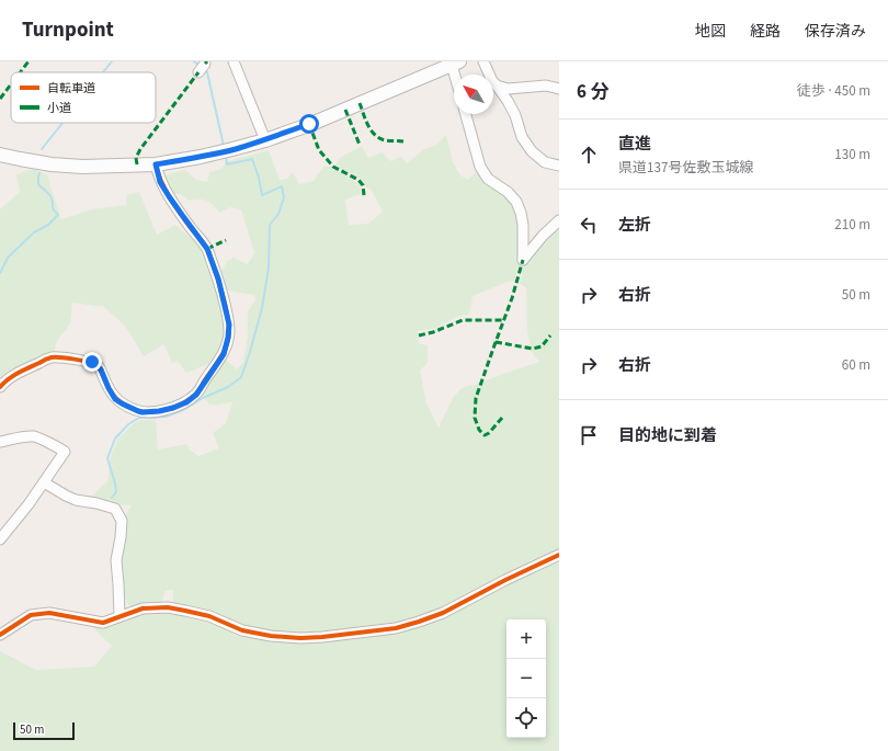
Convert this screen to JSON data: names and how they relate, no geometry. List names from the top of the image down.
{
  "legend": ["自転車道", "小道"],
  "scale_bar": "50 m",
  "north": "top left",
  "page": {
    "header": "Turnpoint",
    "nav": ["地図", "経路", "保存済み"],
    "heading": ["6 分", "徒歩 · 450 m"],
    "list": [
      ["直進", "県道137号佐敷玉城線", "130 m"],
      ["左折", "210 m"],
      ["右折", "50 m"],
      ["右折", "60 m"],
      "目的地に到着"
    ],
    "map_buttons": ["+", "−"],
    "scale": "50 m"
  }
}
